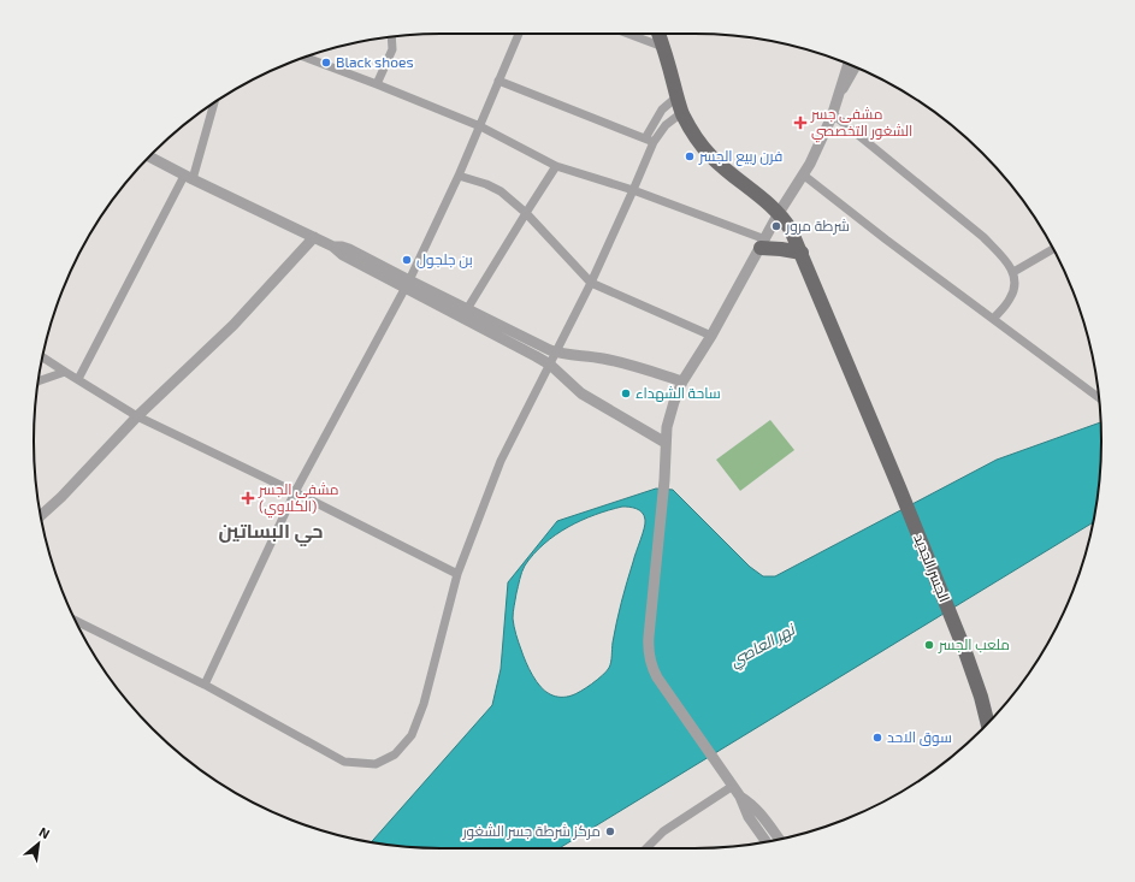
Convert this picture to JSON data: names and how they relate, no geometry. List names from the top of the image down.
{
  "streets": {
    "main road": ["الجسر الجديد"]
  },
  "districts": ["حي البساتين"],
  "water": ["نهر العاصي"],
  "places": {
    "other": [
      "Black shoes",
      "فرن ربيع الجسر",
      "شرطة مرور",
      "بن جلجول",
      "ساحة الشهداء",
      "ملعب الجسر",
      "سوق الاحد",
      "مركز شرطة جسر الشغور"
    ],
    "health": ["مشفى جسر الشغور التخصصي", "مشفى الجسر (الكلاوي)"]
  },
  "north": "top right"
}
